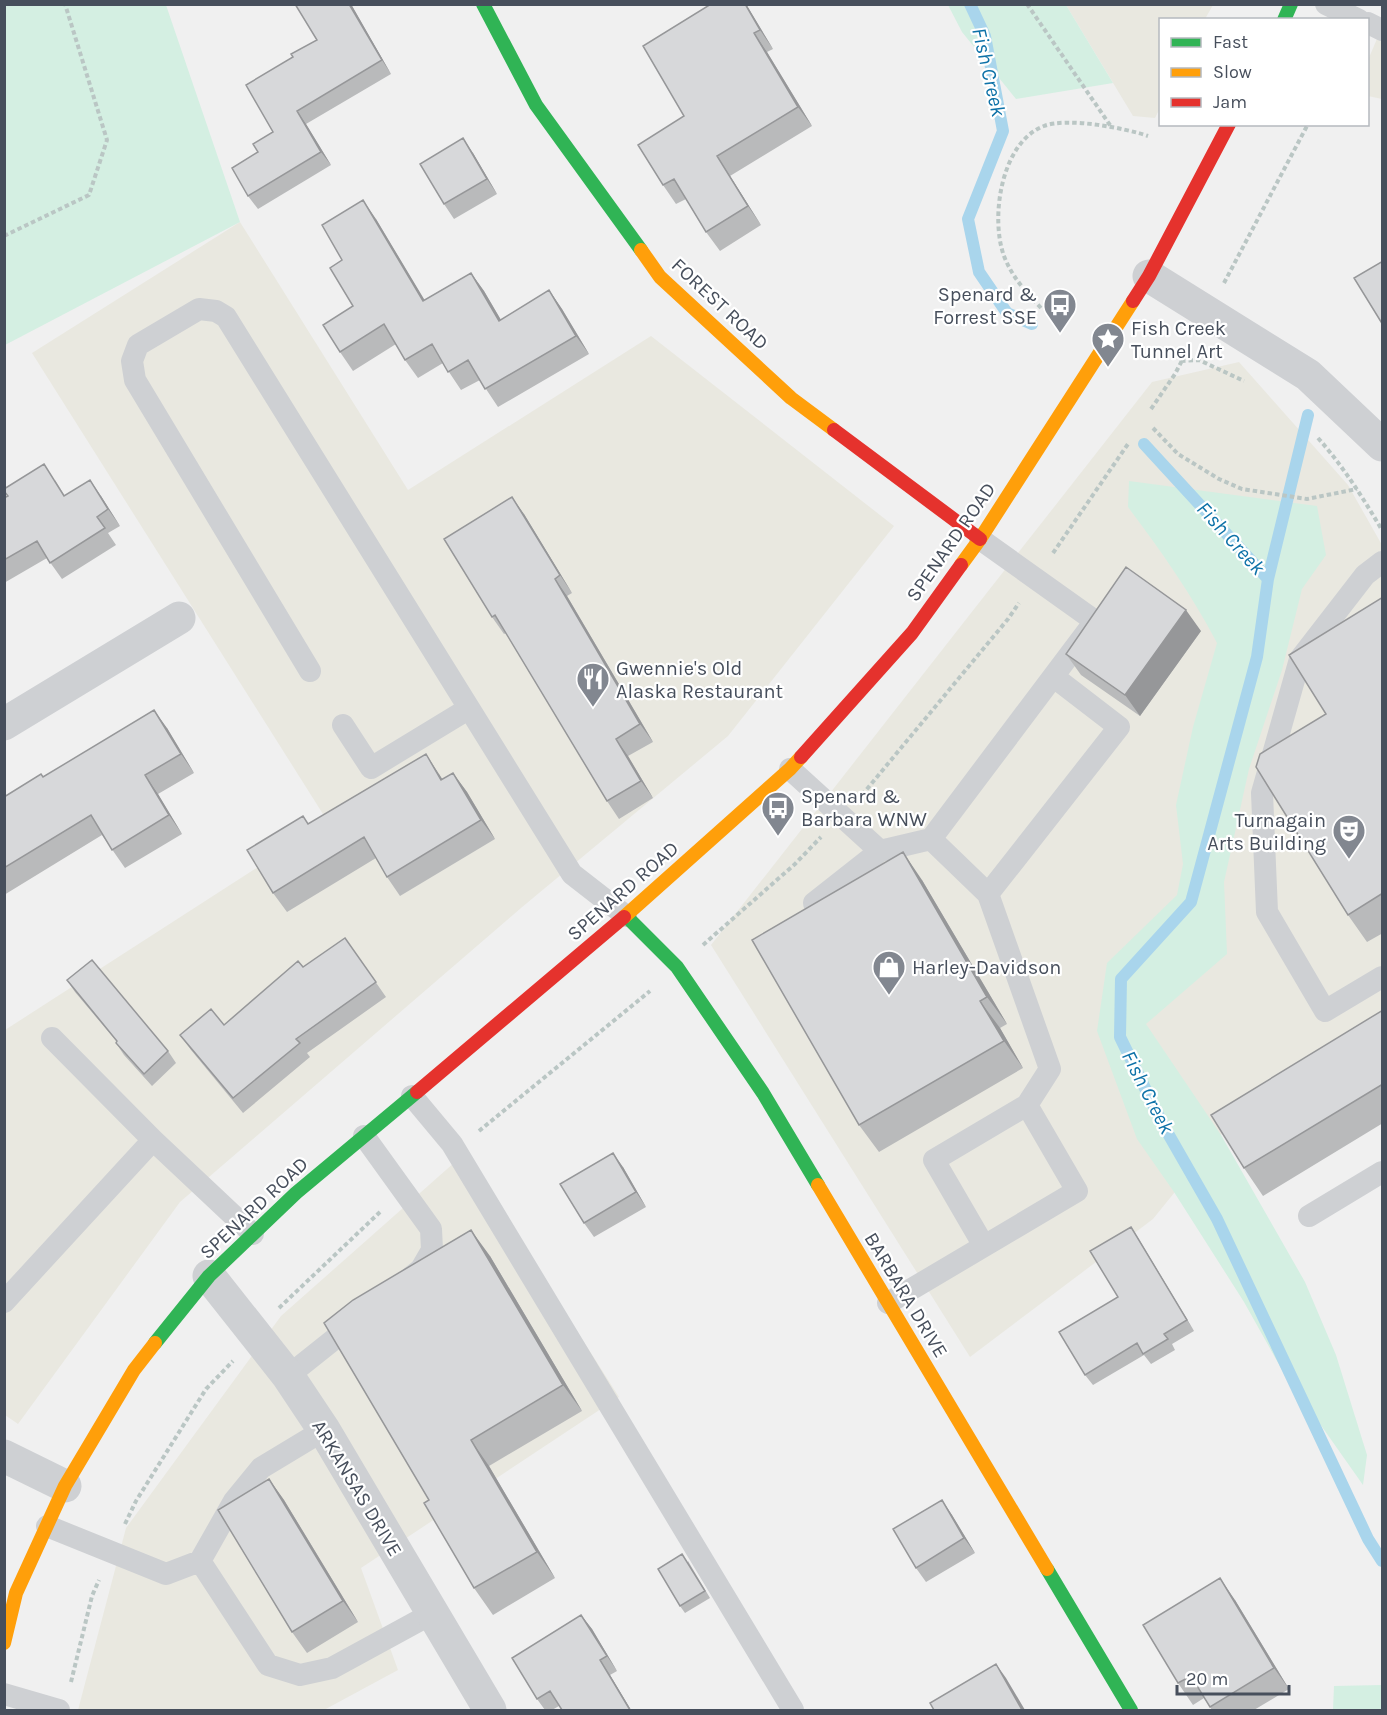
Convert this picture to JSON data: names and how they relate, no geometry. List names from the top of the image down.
{
  "streets": {
    "main road": ["FOREST ROAD", "SPENARD ROAD", "BARBARA DRIVE"],
    "street": ["ARKANSAS DRIVE"]
  },
  "crossings": [
    ["FOREST ROAD", "SPENARD ROAD"],
    ["SPENARD ROAD", "BARBARA DRIVE"],
    ["SPENARD ROAD", "ARKANSAS DRIVE"]
  ],
  "water": ["Fish Creek"],
  "places": {
    "bus stop": ["Spenard & Forrest SSE", "Spenard & Barbara WNW"],
    "place": ["Fish Creek Tunnel Art"],
    "restaurant": ["Gwennie's Old Alaska Restaurant"],
    "theatre": ["Turnagain Arts Building"],
    "shop": ["Harley-Davidson"]
  },
  "legend": ["Fast", "Slow", "Jam"],
  "scale_bar": "20 m"
}
